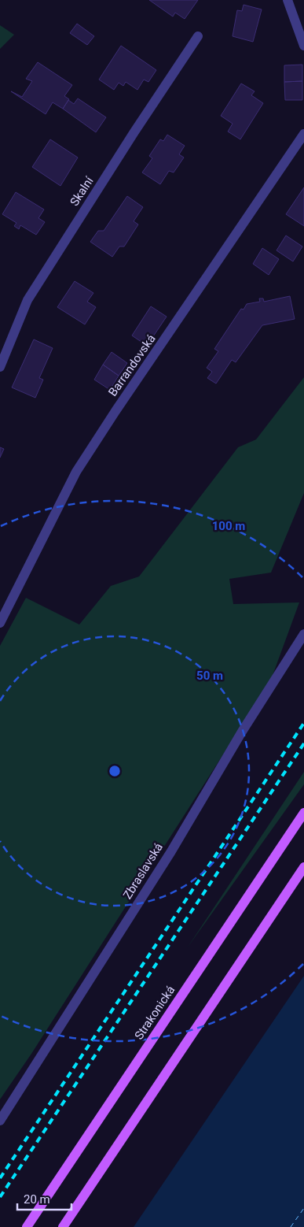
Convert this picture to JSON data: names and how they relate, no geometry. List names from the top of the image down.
{
  "streets": {
    "main road": ["Strakonická"],
    "street": ["Skalní", "Barrandovská", "Zbraslavská"]
  },
  "scale_bar": "20 m",
  "rings": ["100 m", "50 m"]
}
